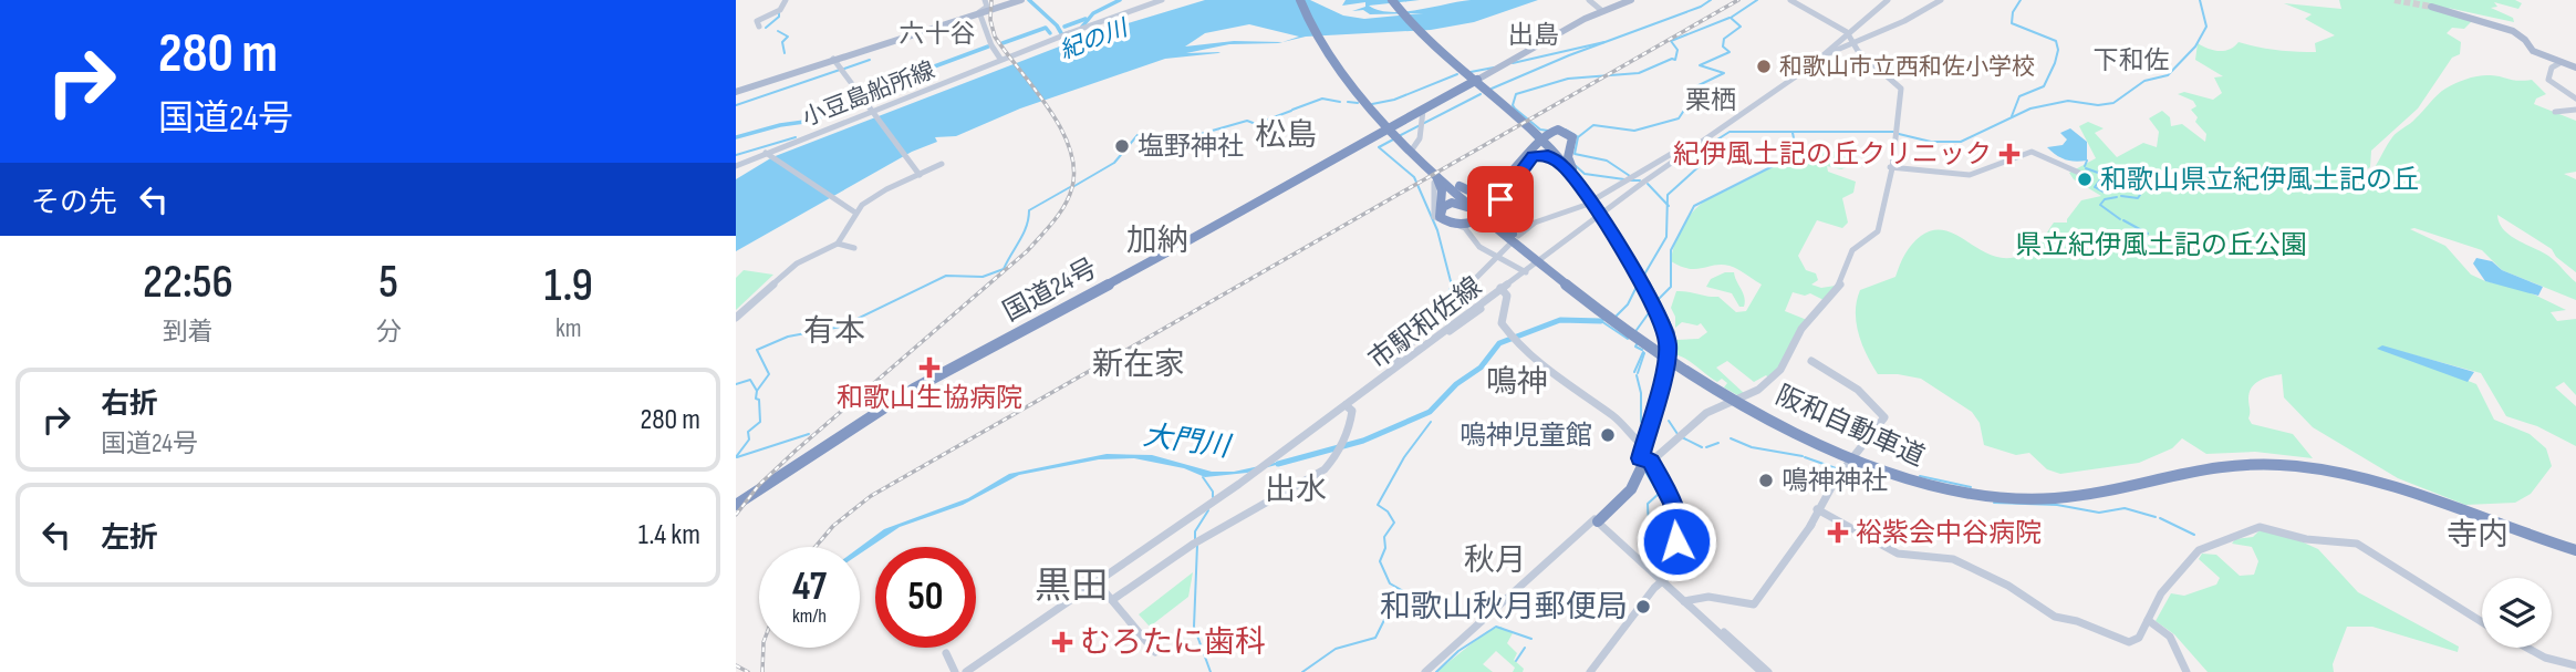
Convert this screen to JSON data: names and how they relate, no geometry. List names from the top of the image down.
{
  "streets": {
    "highway": ["国道24号", "阪和自動車道"],
    "main road": ["小豆島船所線", "市駅和佐線"]
  },
  "districts": [
    "六十谷",
    "出島",
    "下和佐",
    "栗栖",
    "松島",
    "加納",
    "有本",
    "新在家",
    "鳴神",
    "出水",
    "寺内",
    "秋月",
    "黒田"
  ],
  "water": ["紀の川", "大門川"],
  "parks": ["県立紀伊風土記の丘公園"],
  "places": {
    "other": [
      "和歌山市立西和佐小学校",
      "塩野神社",
      "和歌山県立紀伊風土記の丘",
      "嗚神児童館",
      "鳴神神社",
      "和歌山秋月郵便局"
    ],
    "health": [
      "紀伊風土記の丘クリニック",
      "和歌山生協病院",
      "裕紫会中谷病院",
      "むろたに歯科"
    ]
  },
  "page": {
    "turn": ["280 m", "国道24号"],
    "then": "その先",
    "eta": [
      "22:56",
      "到着",
      "5",
      "分",
      "1.9",
      "km"
    ],
    "list": [
      {
        "name": "右折",
        "note": "国道24号",
        "value": "280 m"
      },
      {
        "name": "左折",
        "value": "1.4 km"
      }
    ],
    "speed": "47 km/h",
    "limit": "50"
  }
}
